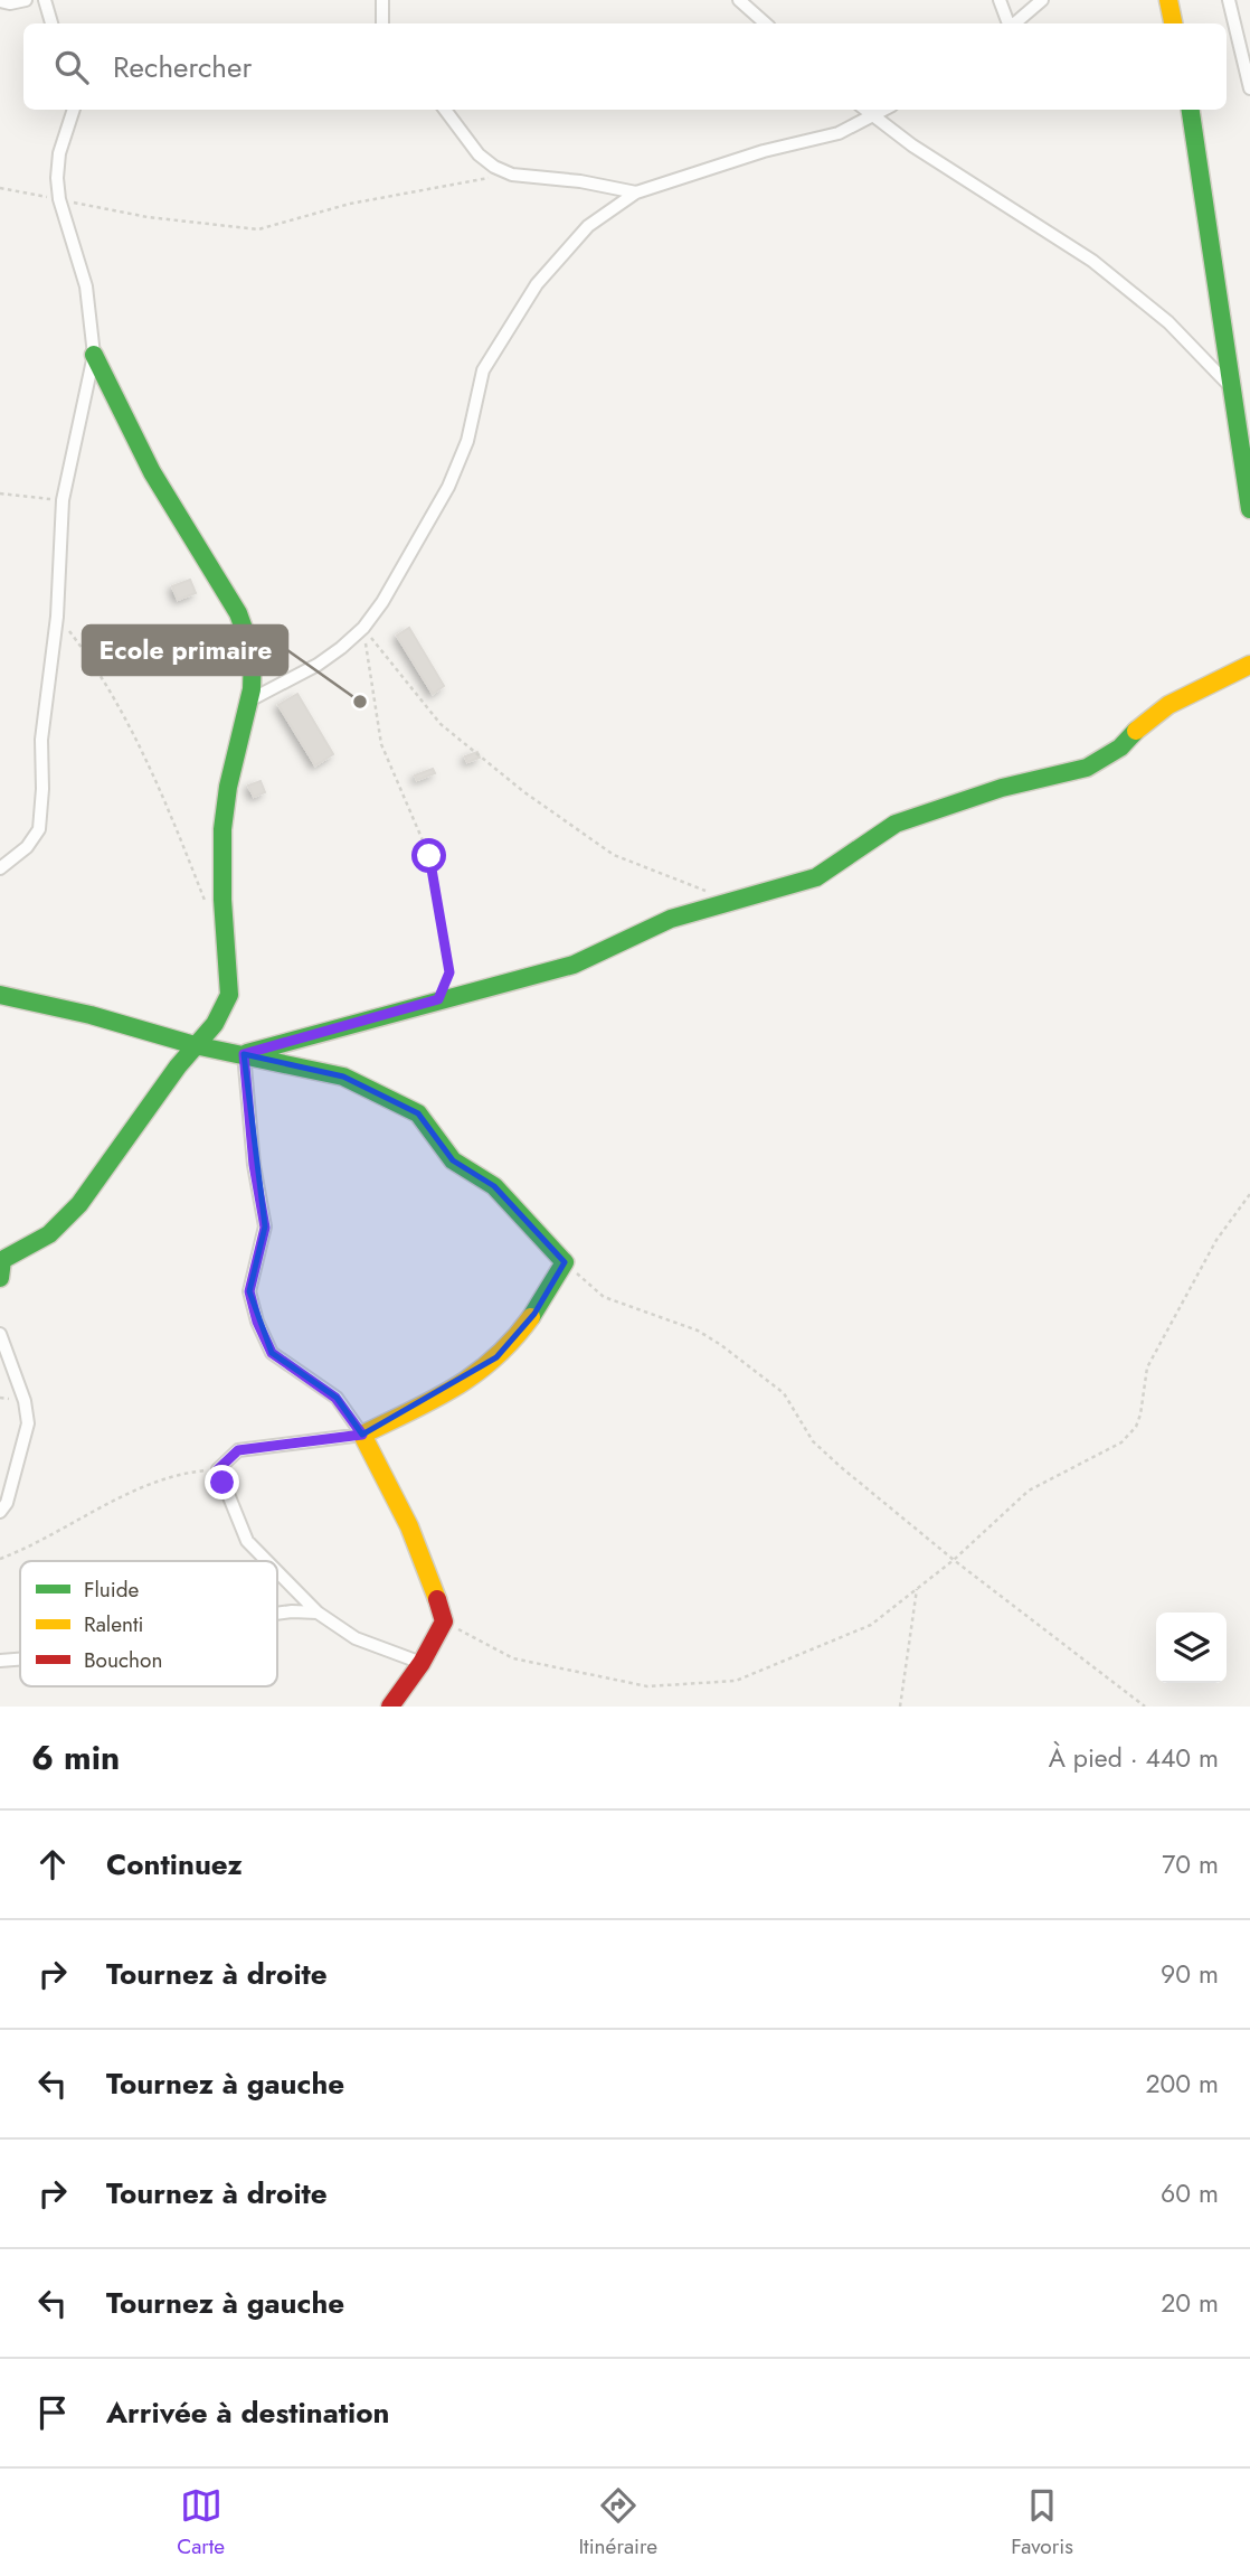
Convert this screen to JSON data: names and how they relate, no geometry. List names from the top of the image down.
{
  "places": ["Ecole primaire"],
  "legend": ["Fluide", "Ralenti", "Bouchon"],
  "page": {
    "search": "Rechercher",
    "heading": ["6 min", "À pied · 440 m"],
    "list": [
      ["Continuez", "70 m"],
      ["Tournez à droite", "90 m"],
      ["Tournez à gauche", "200 m"],
      ["Tournez à droite", "60 m"],
      ["Tournez à gauche", "20 m"],
      "Arrivée à destination"
    ],
    "nav": ["Carte", "Itinéraire", "Favoris"]
  }
}
